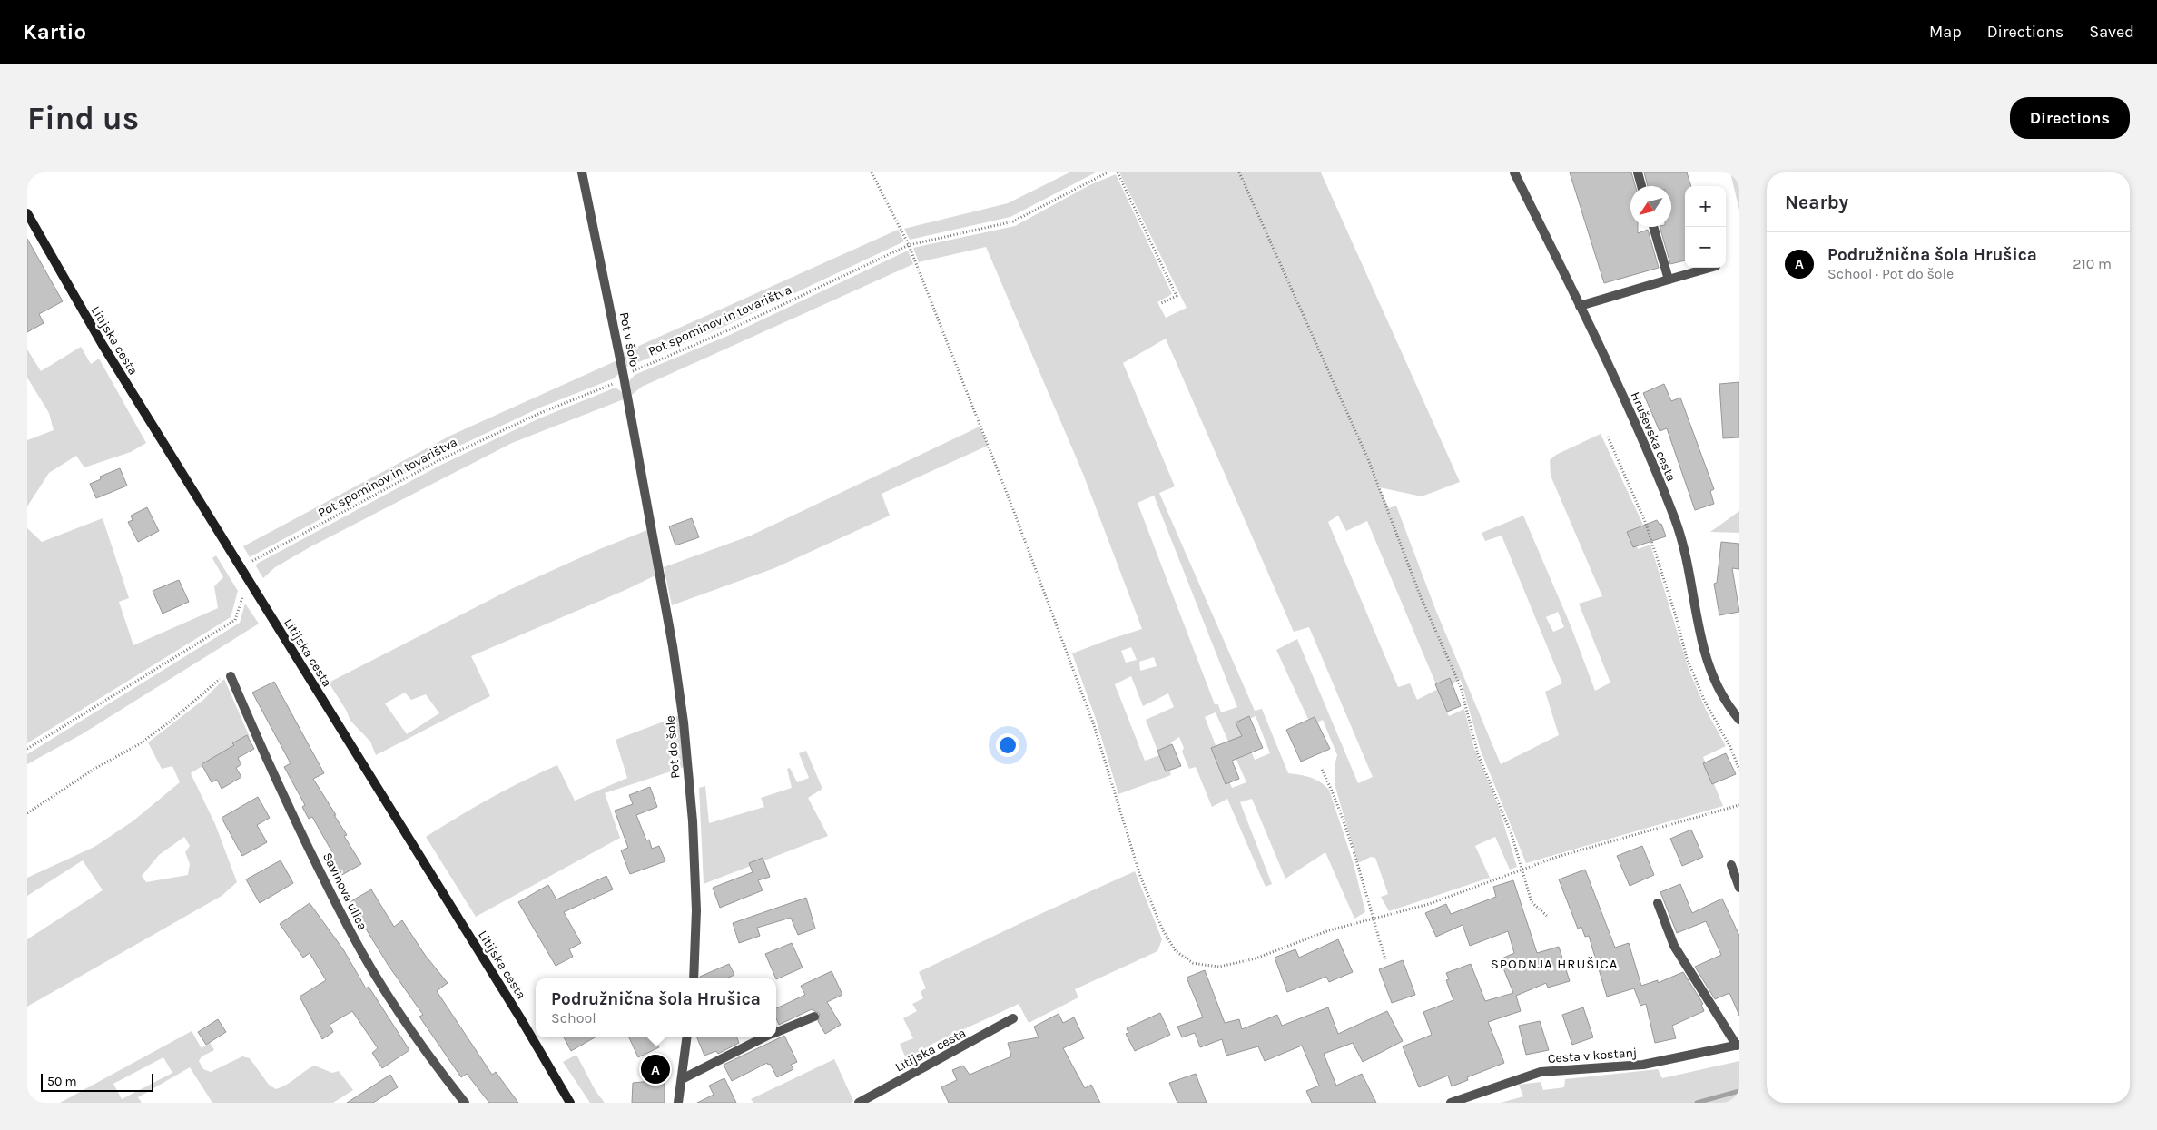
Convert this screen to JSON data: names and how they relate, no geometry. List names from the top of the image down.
{
  "streets": {
    "main road": ["Litijska cesta"],
    "street": [
      "Pot v šolo",
      "Hruševska cesta",
      "Pot do šole",
      "Savinova ulica",
      "Cesta v kostanj"
    ],
    "path": ["Pot spominov in tovarištva"]
  },
  "crossings": [
    ["Pot spominov in tovarištva", "Pot v šolo"],
    ["Pot v šolo", "Pot do šole"]
  ],
  "districts": ["SPODNJA HRUŠICA"],
  "scale_bar": "50 m",
  "north": "bottom left",
  "page": {
    "header": "Kartio",
    "nav": ["Map", "Directions", "Saved"],
    "buttons": "Directions",
    "title": "Find us",
    "heading": "Nearby",
    "map_buttons": ["+", "−"],
    "list": [
      {
        "mark": "A",
        "name": "Podružnična šola Hrušica",
        "note": "School · Pot do šole",
        "value": "210 m"
      }
    ],
    "popup": ["Podružnična šola Hrušica", "School"],
    "pins": "A",
    "scale": "50 m"
  }
}
